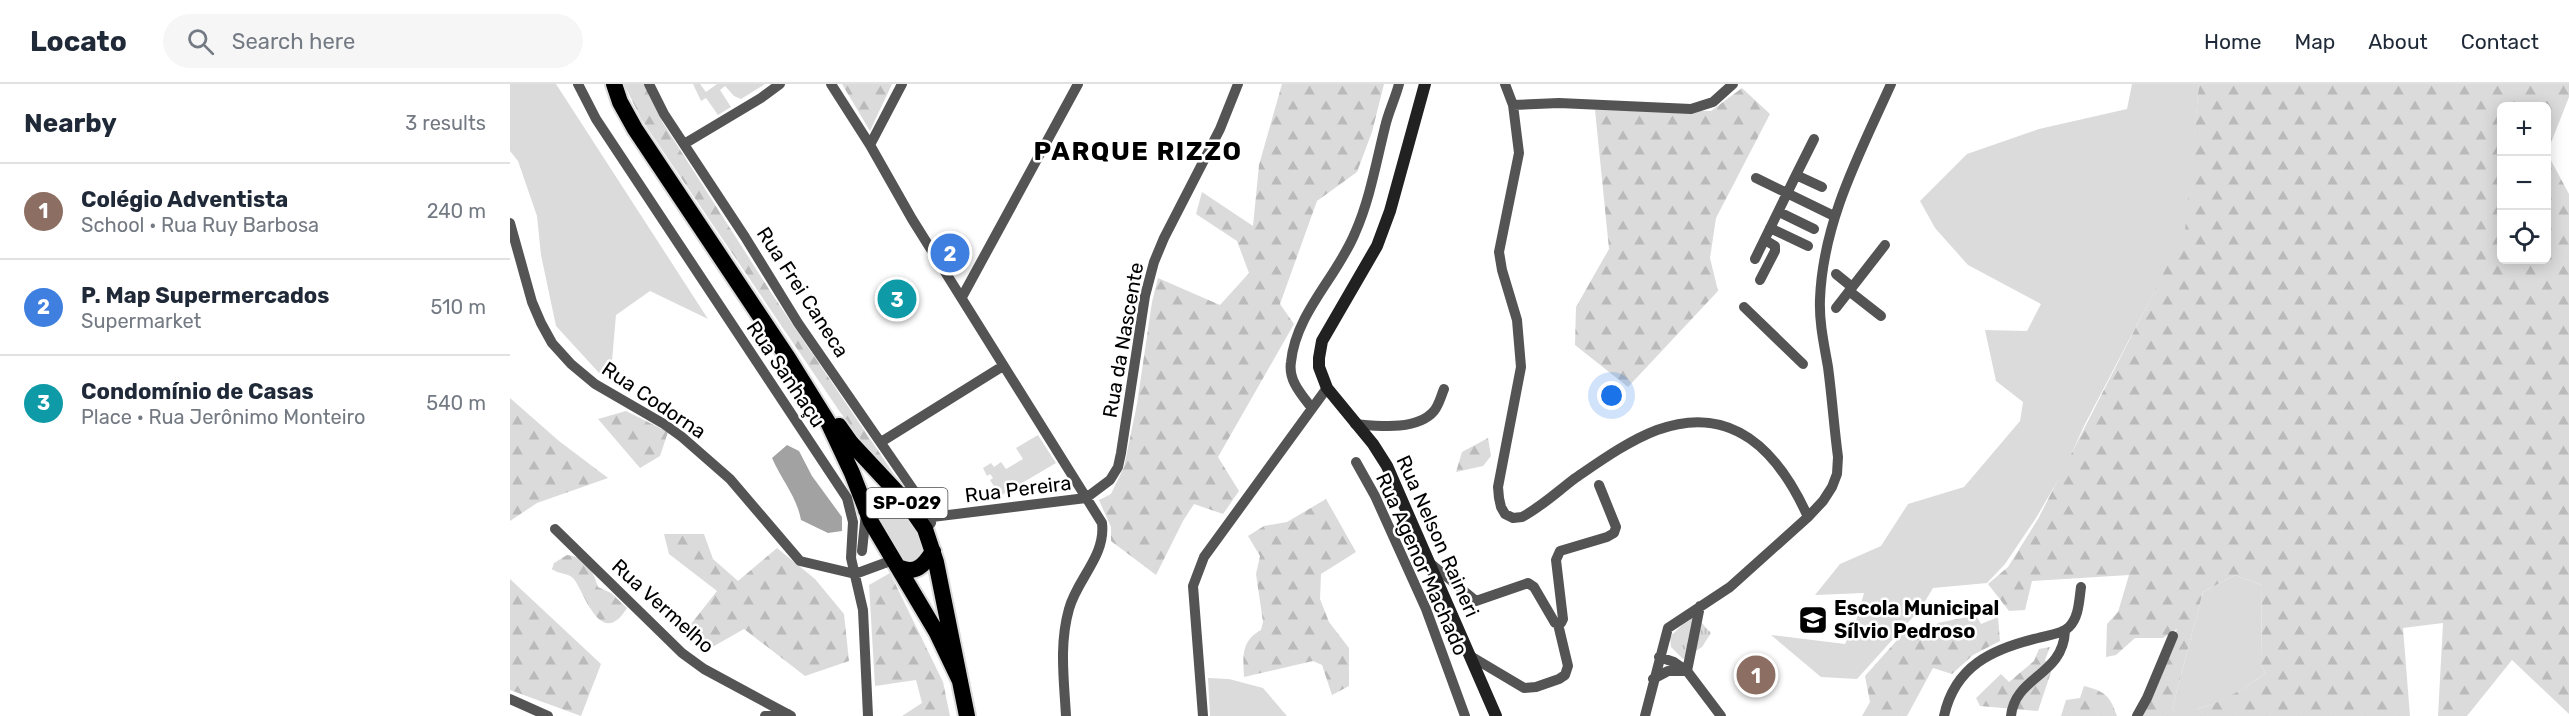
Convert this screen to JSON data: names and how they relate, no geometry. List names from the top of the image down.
{
  "streets": {
    "highway": ["SP-029"],
    "main road": ["Rua Nelson Raineri"],
    "street": [
      "Rua Frei Caneca",
      "Rua da Nascente",
      "Rua Sanhaçu",
      "Rua Codorna",
      "Rua Pereira",
      "Rua Agenor Machado",
      "Rua Vermelho"
    ]
  },
  "crossings": [
    ["Rua Frei Caneca", "Rua Pereira"],
    ["Rua Frei Caneca", "SP-029"],
    ["Rua da Nascente", "Rua Pereira"],
    ["Rua Sanhaçu", "Rua Codorna"],
    ["Rua Pereira", "SP-029"]
  ],
  "districts": ["PARQUE RIZZO"],
  "places": {
    "school or university": ["Escola Municipal Sílvio Pedroso"]
  },
  "page": {
    "header": "Locato",
    "search": "Search here",
    "nav": [
      "Home",
      "Map",
      "About",
      "Contact"
    ],
    "heading": ["Nearby", "3 results"],
    "map_buttons": ["+", "−"],
    "list": [
      {
        "mark": "1",
        "name": "Colégio Adventista",
        "note": "School · Rua Ruy Barbosa",
        "value": "240 m"
      },
      {
        "mark": "2",
        "name": "P. Map Supermercados",
        "note": "Supermarket",
        "value": "510 m"
      },
      {
        "mark": "3",
        "name": "Condomínio de Casas",
        "note": "Place · Rua Jerônimo Monteiro",
        "value": "540 m"
      }
    ],
    "pins": ["2", "3", "1"]
  }
}
